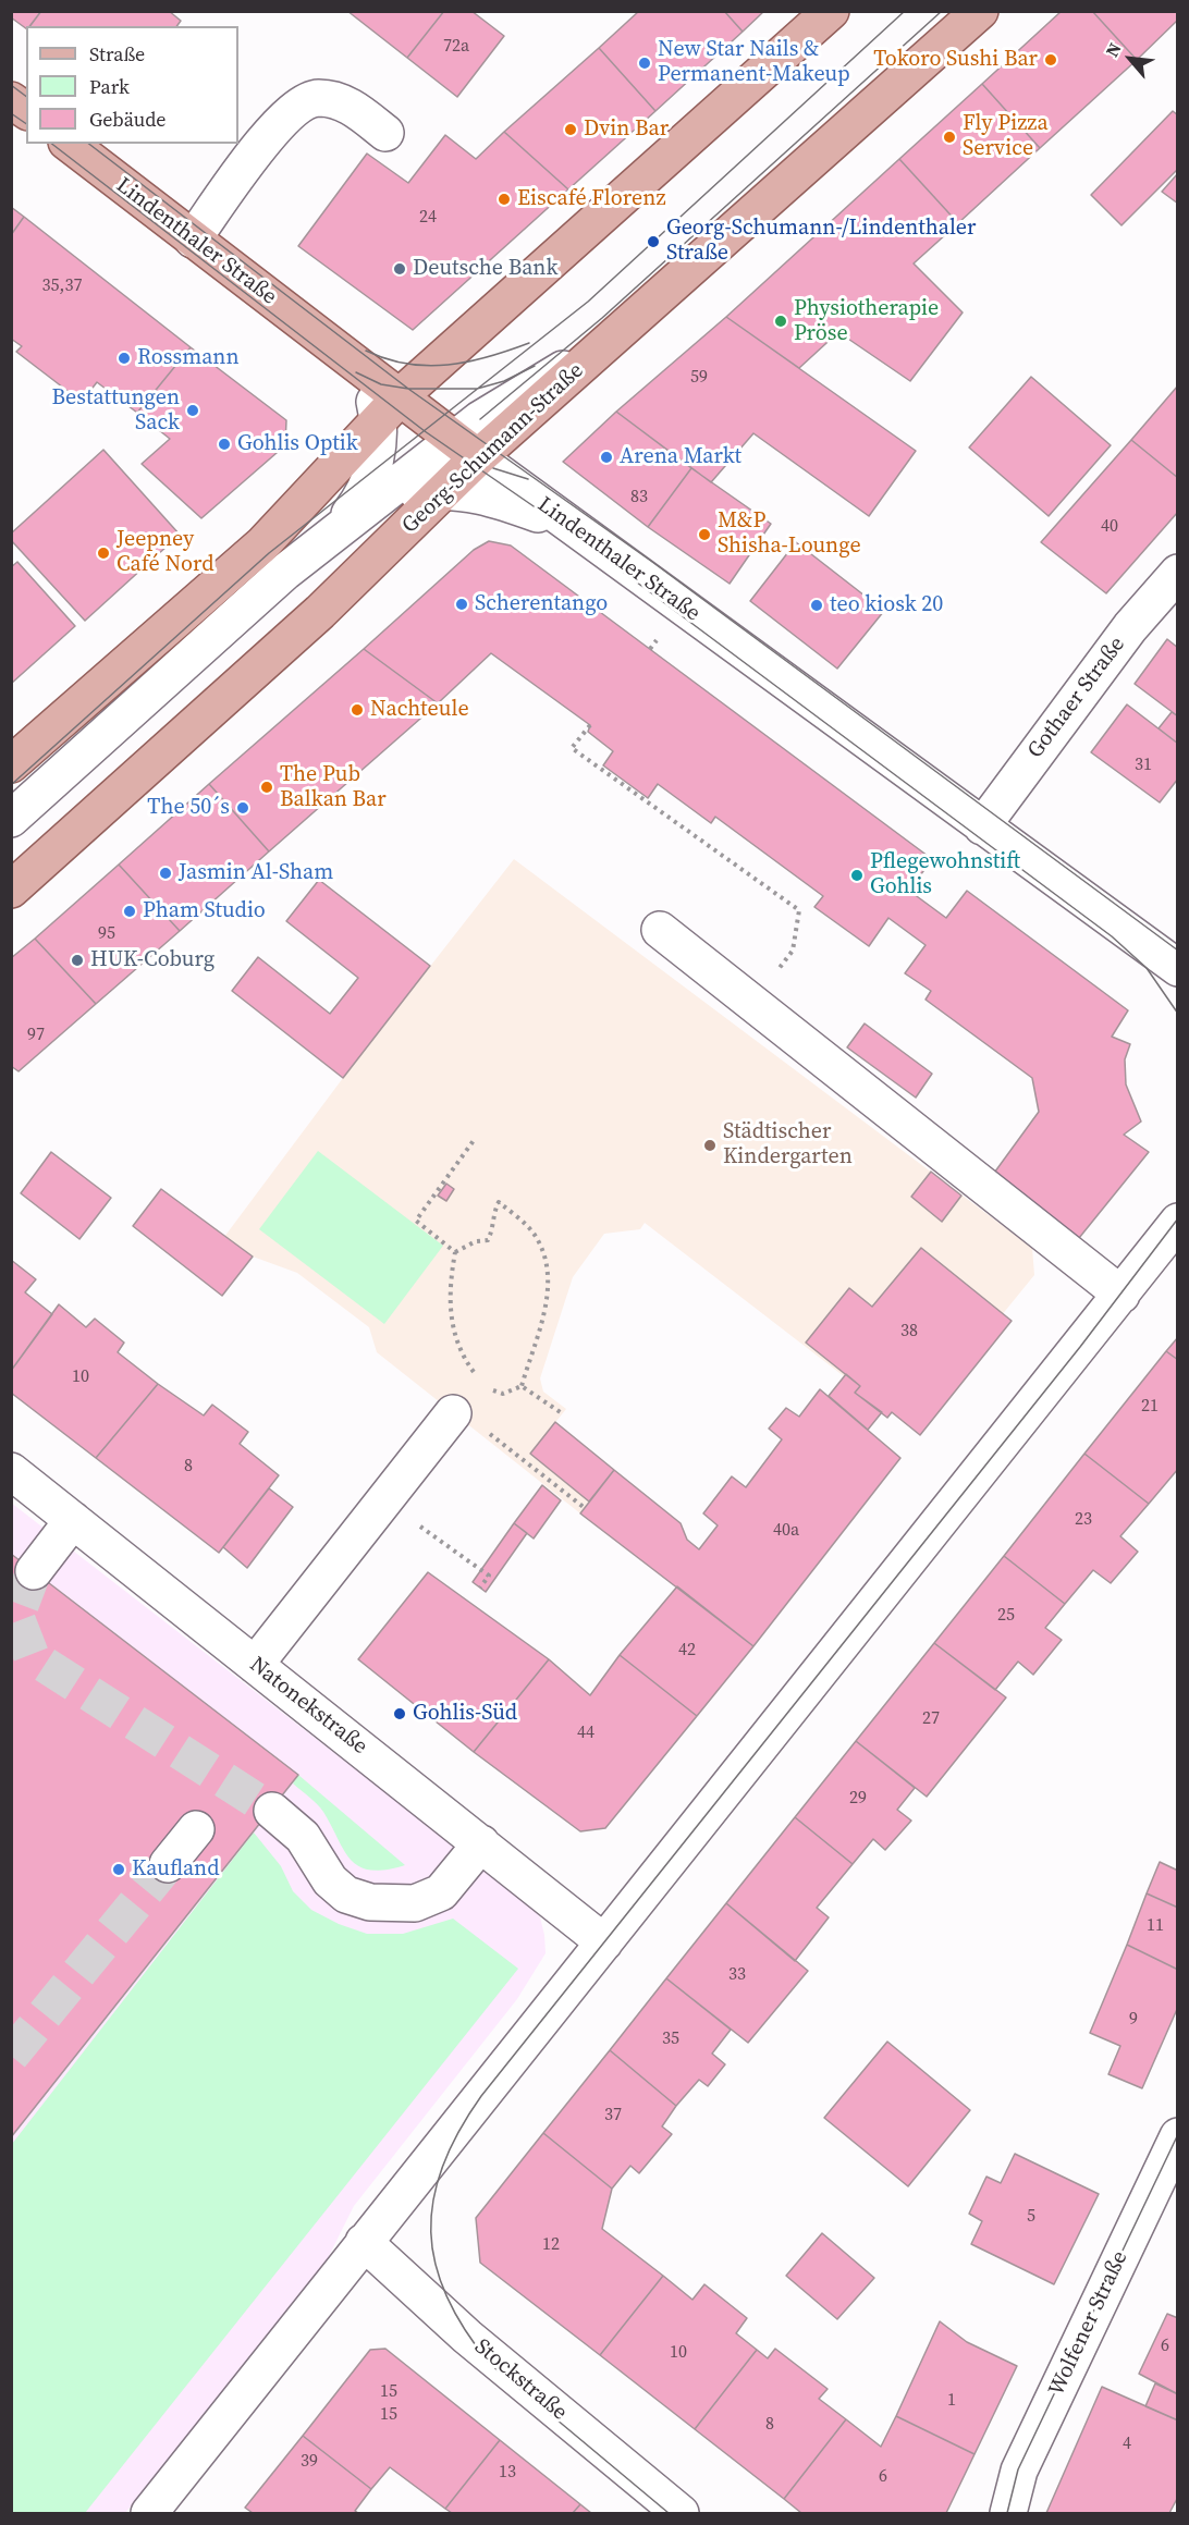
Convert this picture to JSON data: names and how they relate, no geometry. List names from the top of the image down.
{
  "streets": {
    "main road": ["Lindenthaler Straße", "Georg-Schumann-Straße"],
    "street": [
      "Gothaer Straße",
      "Natonekstraße",
      "Wolfener Straße",
      "Stockstraße"
    ]
  },
  "crossings": [
    ["Lindenthaler Straße", "Georg-Schumann-Straße"],
    ["Lindenthaler Straße", "Gothaer Straße"]
  ],
  "places": [
    "Tokoro Sushi Bar",
    "New Star Nails & Permanent-Makeup",
    "Dvin Bar",
    "Fly Pizza Service",
    "Eiscafé Florenz",
    "Georg-Schumann-/Lindenthaler Straße",
    "Deutsche Bank",
    "Physiotherapie Pröse",
    "Rossmann",
    "Bestattungen Sack",
    "Gohlis Optik",
    "Arena Markt",
    "M&P Shisha-Lounge",
    "Jeepney Café Nord",
    "Scherentango",
    "teo kiosk 20",
    "Nachteule",
    "The Pub Balkan Bar",
    "The 50´s",
    "Jasmin Al-Sham",
    "Pflegewohnstift Gohlis",
    "Pham Studio",
    "HUK-Coburg",
    "Städtischer Kindergarten",
    "Gohlis-Süd",
    "Kaufland"
  ],
  "house_numbers": [
    "72a",
    "24",
    "35,37",
    "59",
    "83",
    "40",
    "31",
    "95",
    "97",
    "38",
    "10",
    "21",
    "8",
    "23",
    "40a",
    "25",
    "42",
    "27",
    "44",
    "29",
    "11",
    "33",
    "9",
    "35",
    "37",
    "5",
    "12",
    "6",
    "10",
    "15",
    "1",
    "15",
    "8",
    "4",
    "39",
    "13",
    "6"
  ],
  "legend": ["Straße", "Park", "Gebäude"],
  "north": "top left"
}
